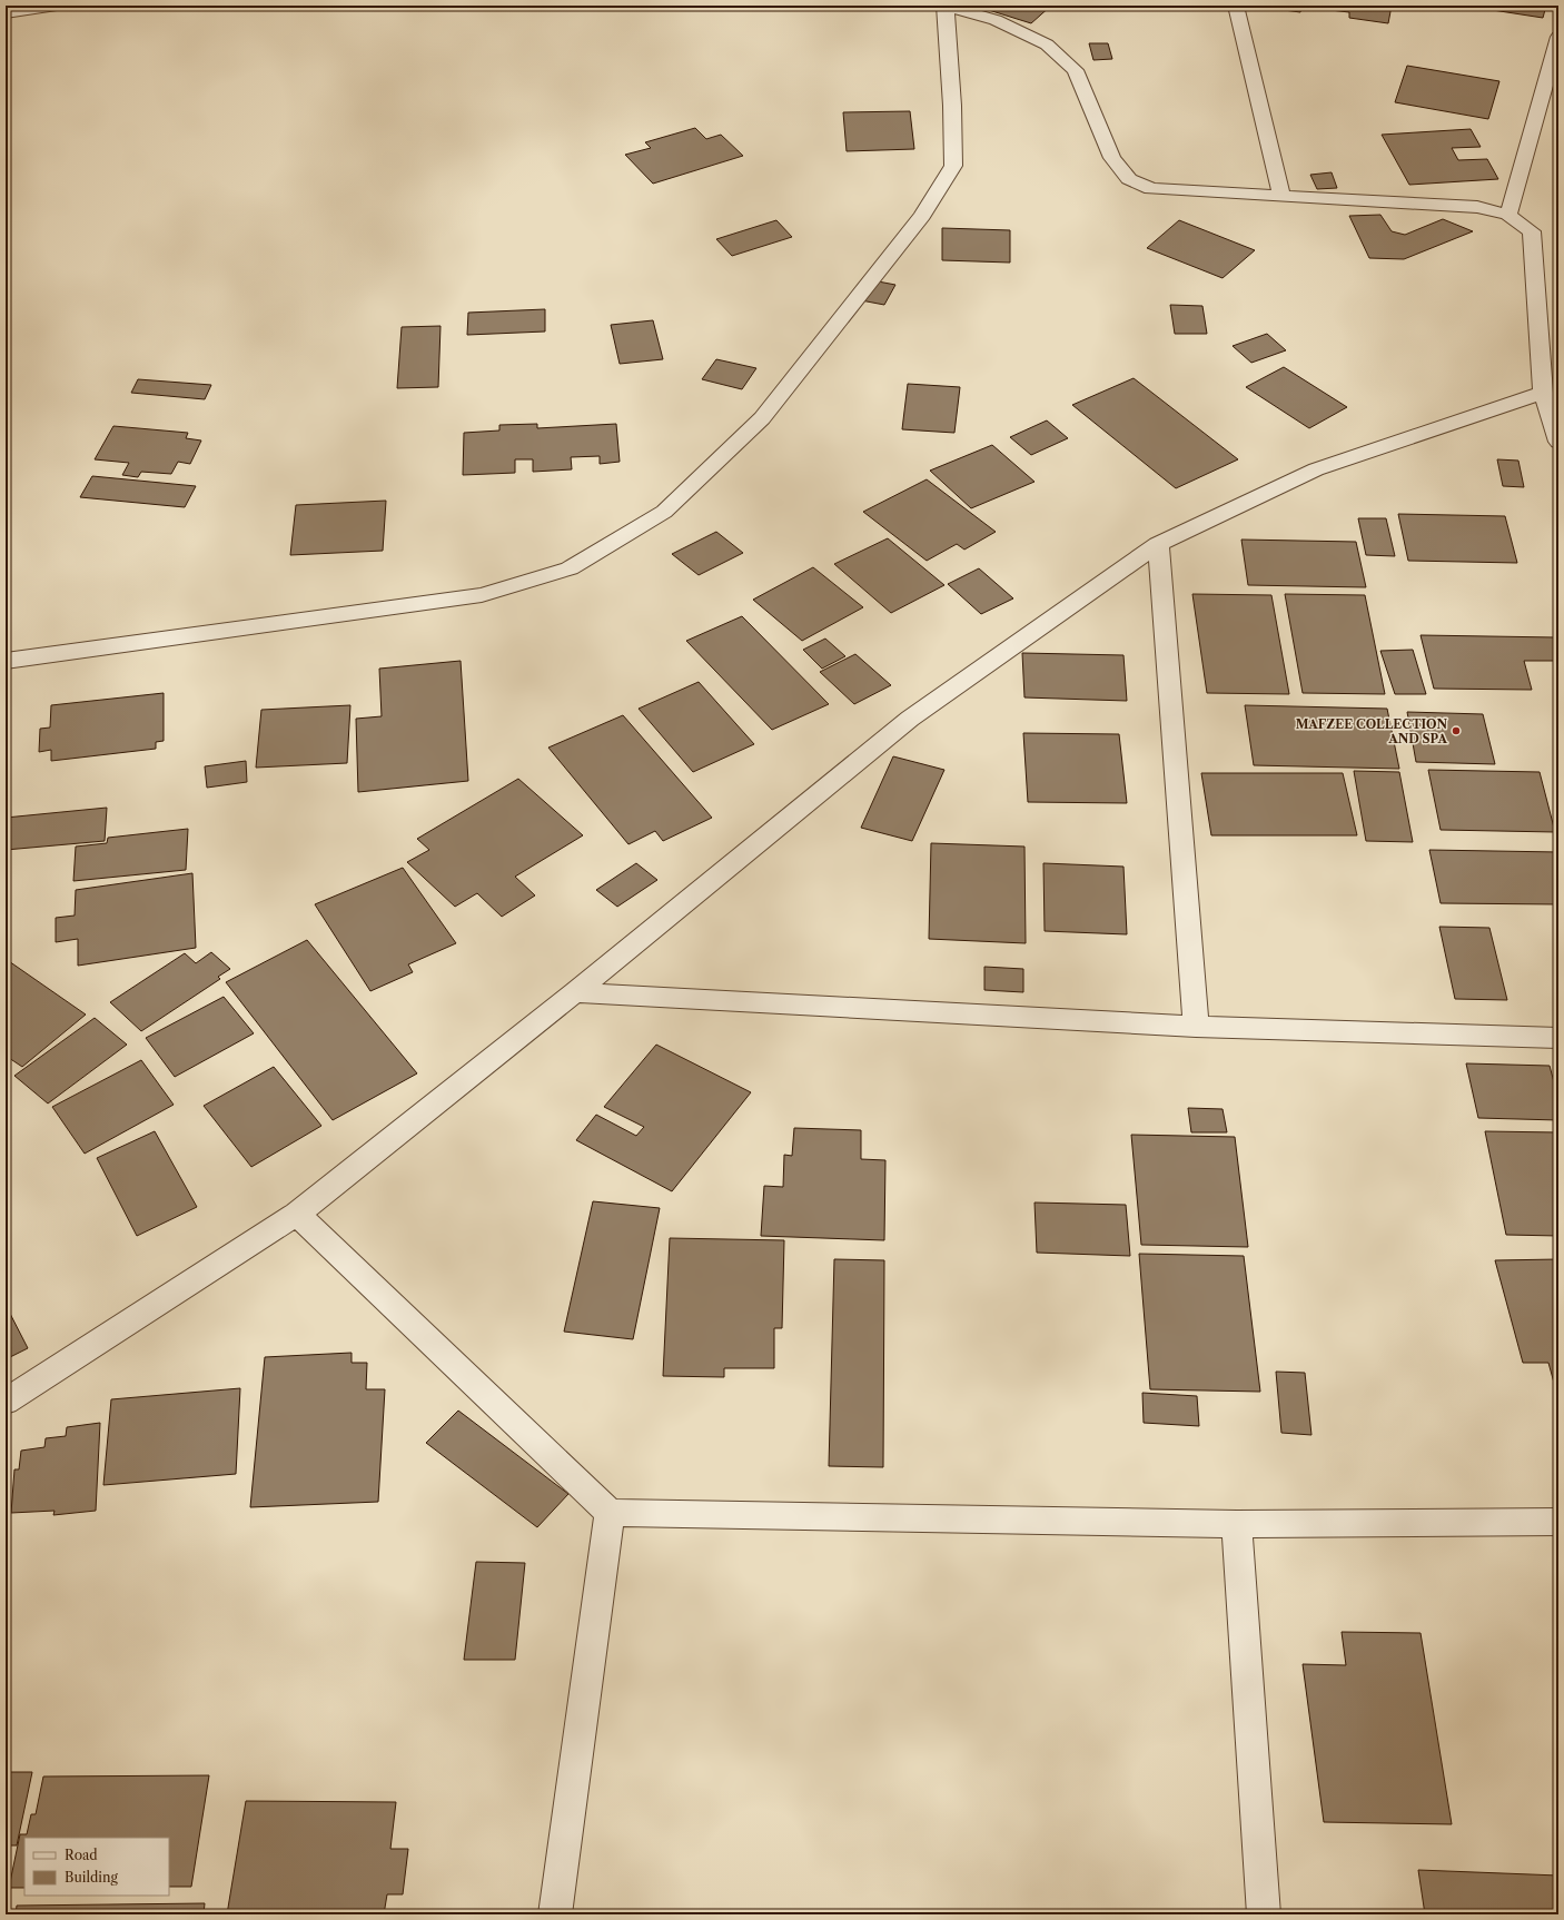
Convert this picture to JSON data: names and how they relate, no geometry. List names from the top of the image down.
{
  "places": ["MAFZEE COLLECTION AND SPA"],
  "legend": ["Road", "Building"]
}
